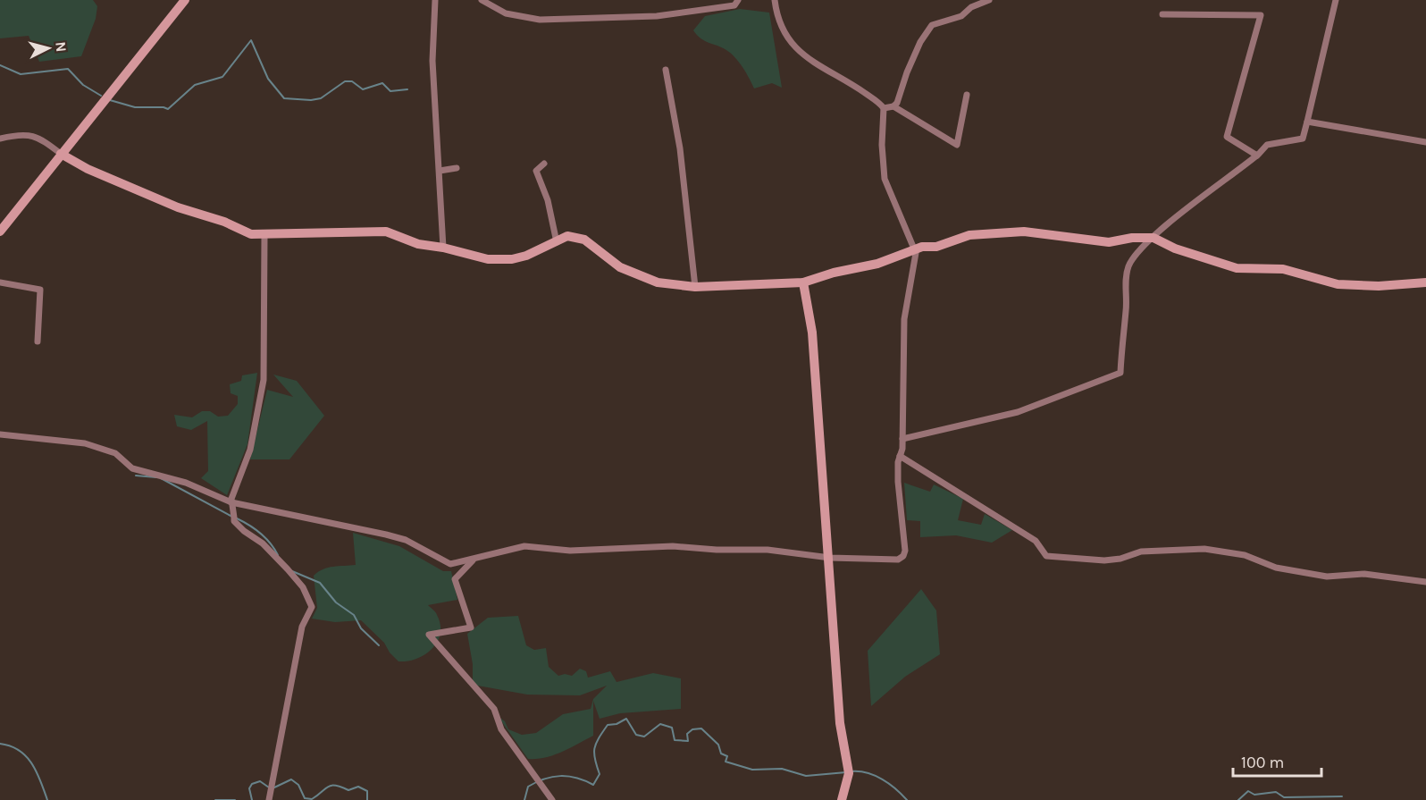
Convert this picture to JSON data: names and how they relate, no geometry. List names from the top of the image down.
{
  "scale_bar": "100 m",
  "north": "right"
}
